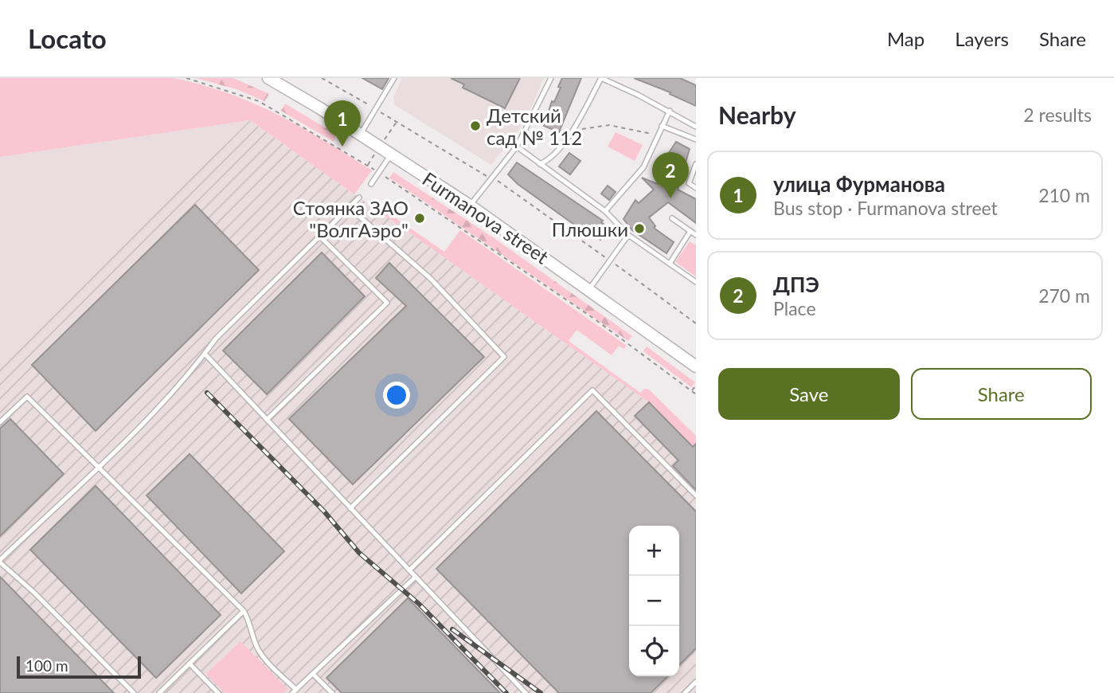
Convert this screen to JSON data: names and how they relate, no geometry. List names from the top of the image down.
{
  "streets": {
    "main road": ["Furmanova street"]
  },
  "places": ["Детский сад № 112", "Стоянка ЗАО \"ВолгАэро\"", "Плюшки"],
  "scale_bar": "100 m",
  "page": {
    "header": "Locato",
    "nav": ["Map", "Layers", "Share"],
    "heading": ["Nearby", "2 results"],
    "pins": ["1", "2"],
    "list": [
      {
        "mark": "1",
        "name": "улица Фурманова",
        "note": "Bus stop · Furmanova street",
        "value": "210 m"
      },
      {
        "mark": "2",
        "name": "ДПЭ",
        "note": "Place",
        "value": "270 m"
      }
    ],
    "buttons": ["Save", "Share"],
    "map_buttons": ["+", "−"],
    "scale": "100 m"
  }
}
